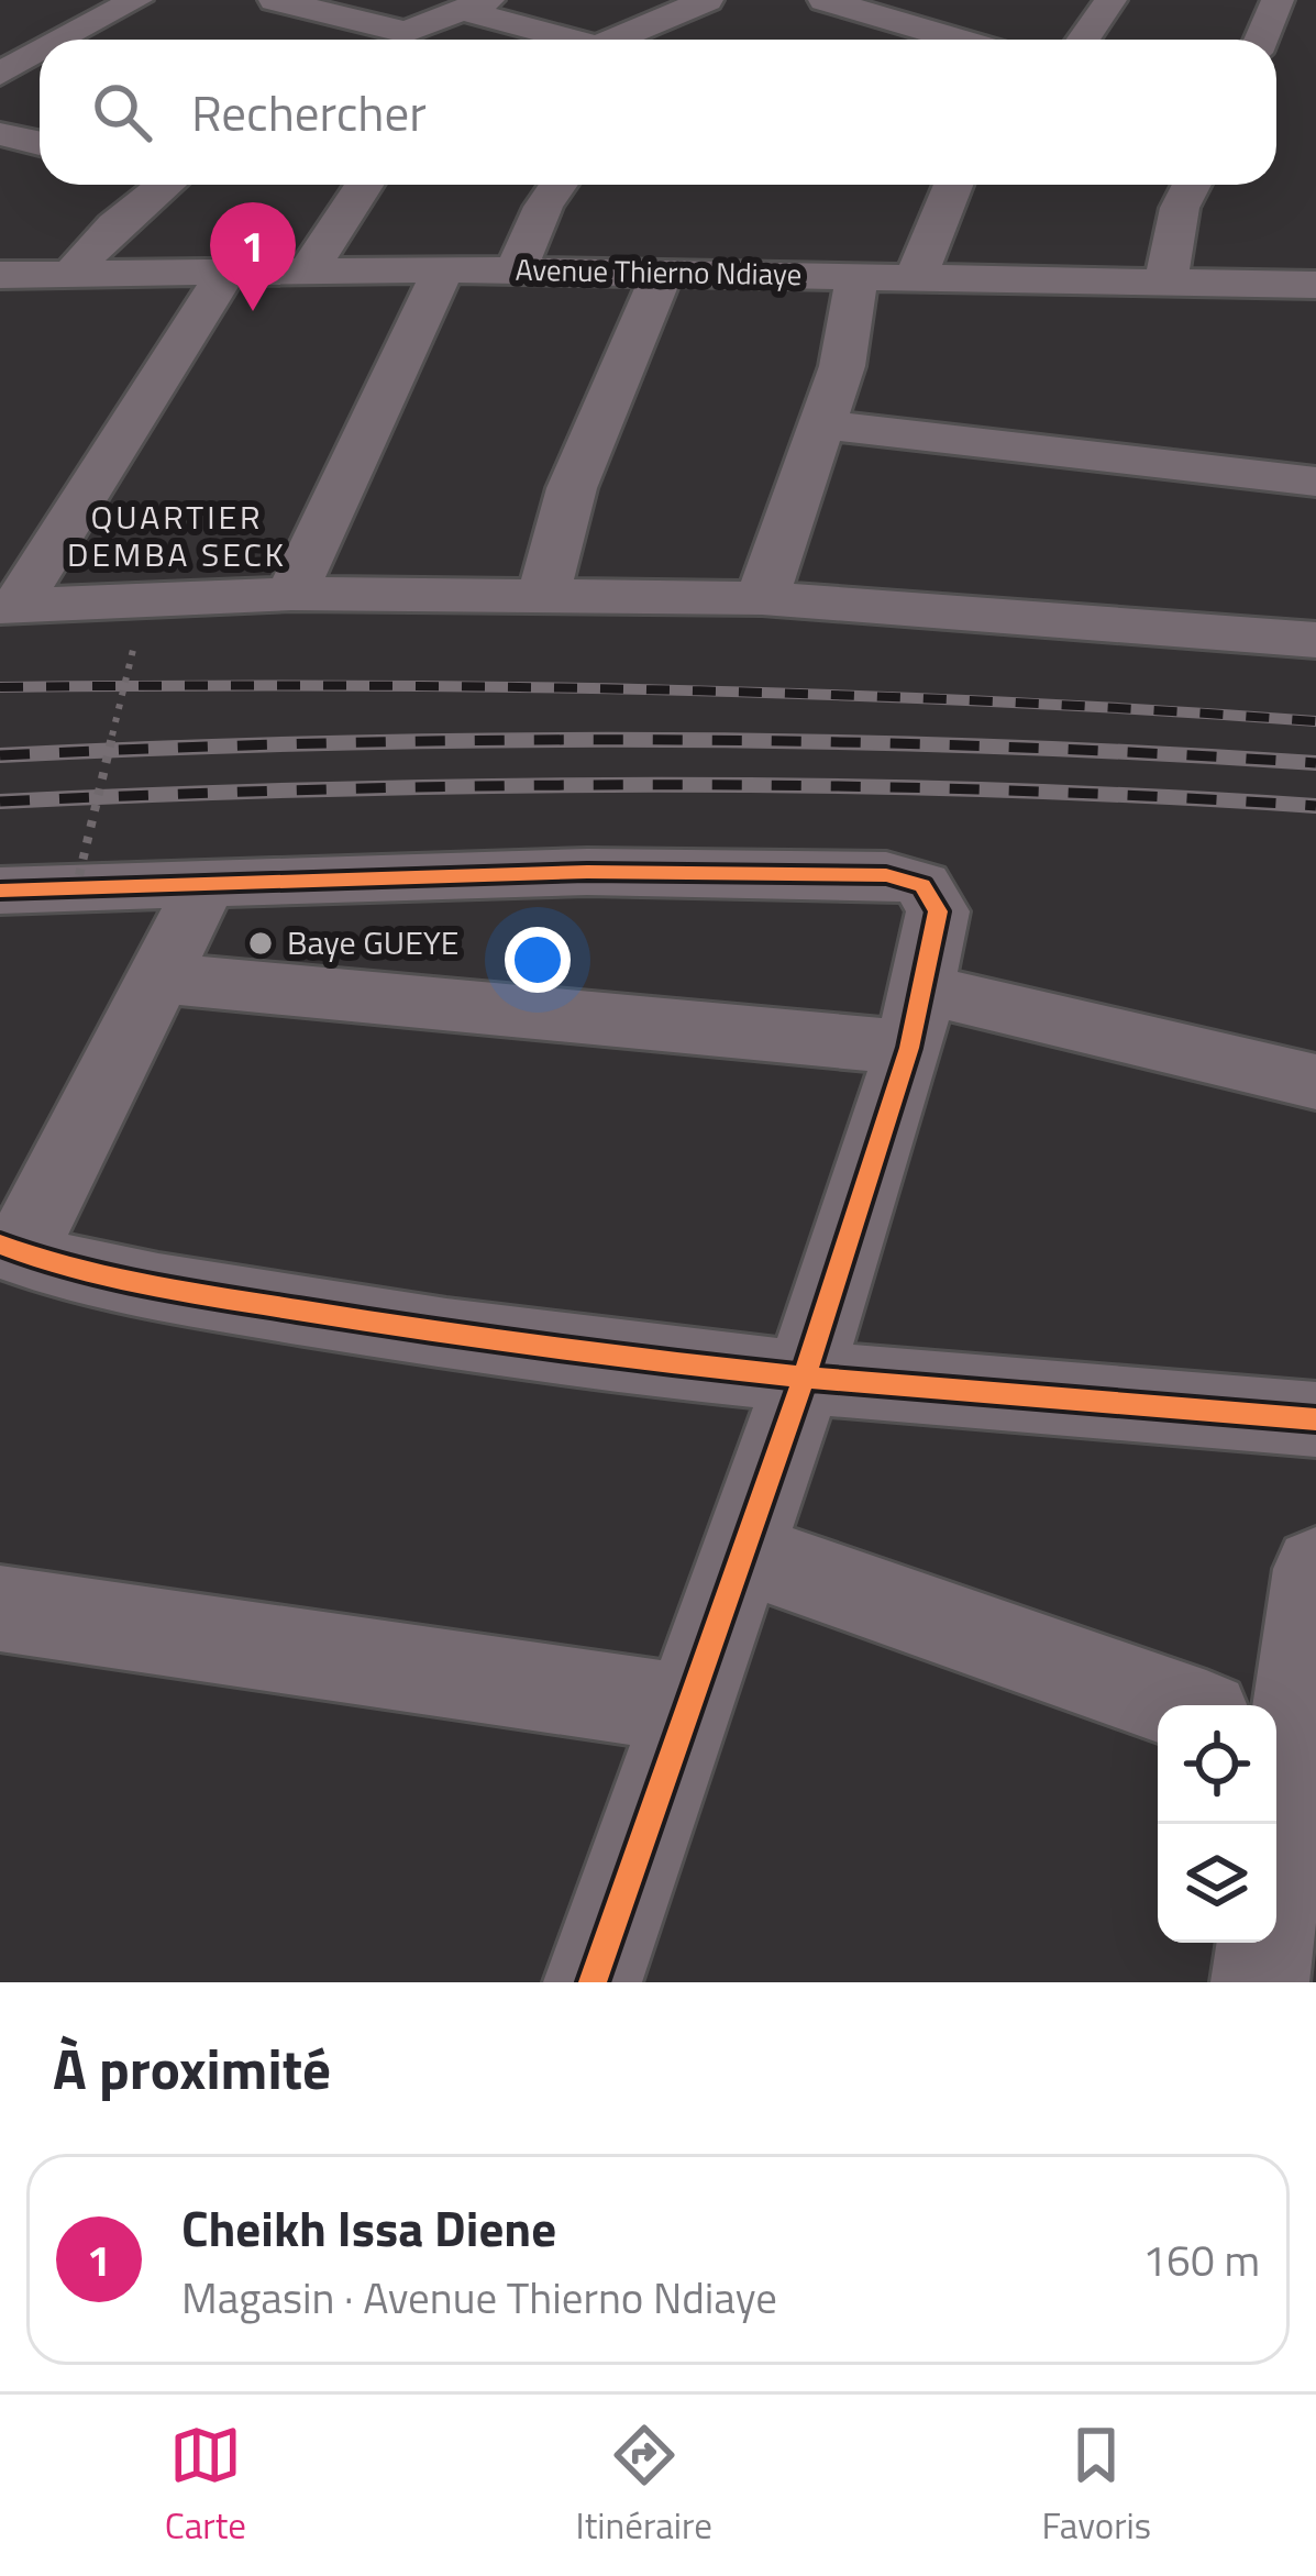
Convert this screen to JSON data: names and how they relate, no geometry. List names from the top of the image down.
{
  "streets": {
    "street": ["Avenue Thierno Ndiaye"]
  },
  "districts": ["QUARTIER DEMBA SECK"],
  "places": ["Baye GUEYE"],
  "page": {
    "search": "Rechercher",
    "pins": "1",
    "heading": "À proximité",
    "list": [
      {
        "mark": "1",
        "name": "Cheikh Issa Diene",
        "note": "Magasin · Avenue Thierno Ndiaye",
        "value": "160 m"
      }
    ],
    "nav": ["Carte", "Itinéraire", "Favoris"]
  }
}
